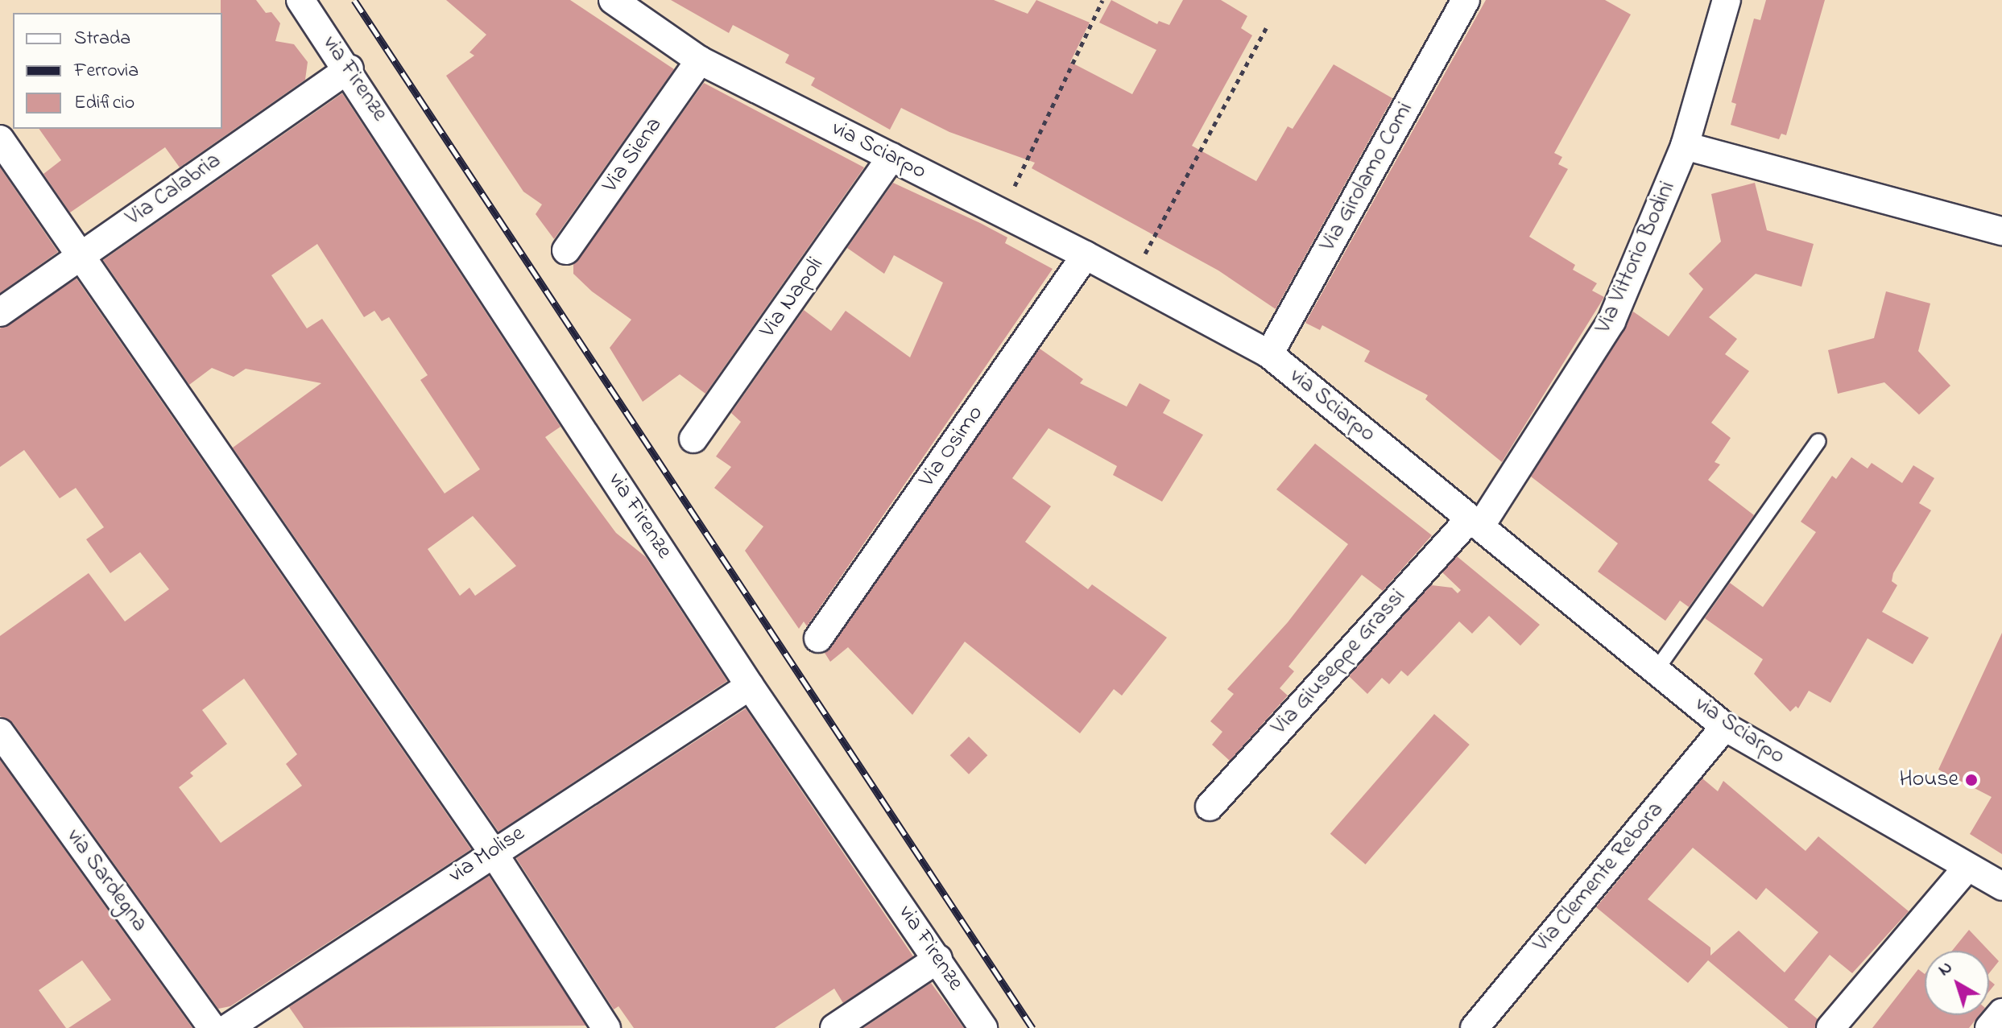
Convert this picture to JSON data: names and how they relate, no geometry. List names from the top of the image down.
{
  "streets": {
    "street": [
      "via Firenze",
      "via Sciarpo",
      "Via Siena",
      "Via Girolamo Comi",
      "Via Calabria",
      "Via Vittorio Bodini",
      "Via Napoli",
      "Via Osimo",
      "Via Giuseppe Grassi",
      "via Molise",
      "Via Clemente Rebora",
      "via Sardegna"
    ]
  },
  "crossings": [
    ["via Firenze", "Via Calabria"],
    ["via Firenze", "via Molise"],
    ["via Sciarpo", "Via Siena"],
    ["via Sciarpo", "Via Girolamo Comi"],
    ["via Sciarpo", "Via Vittorio Bodini"],
    ["via Sciarpo", "Via Napoli"],
    ["via Sciarpo", "Via Osimo"],
    ["via Sciarpo", "Via Giuseppe Grassi"],
    ["via Sciarpo", "Via Clemente Rebora"],
    ["Via Vittorio Bodini", "Via Giuseppe Grassi"]
  ],
  "places": ["House"],
  "legend": ["Strada", "Ferrovia", "Edificio"],
  "north": "top left"
}
